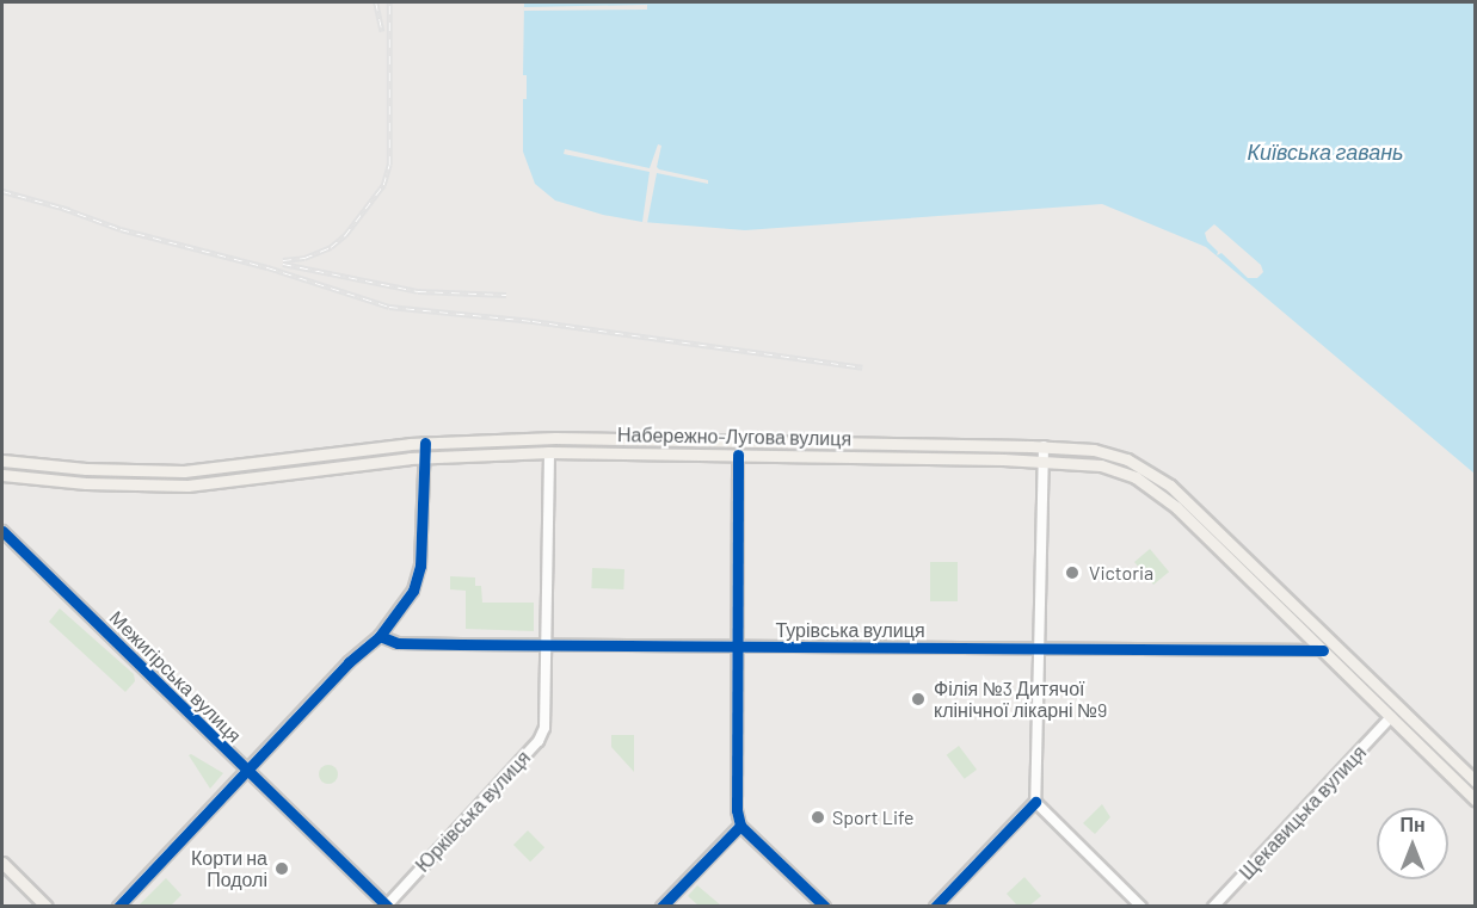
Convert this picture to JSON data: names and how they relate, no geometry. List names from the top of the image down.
{
  "streets": {
    "main road": ["Набережно-Лугова вулиця"],
    "street": [
      "Турівська вулиця",
      "Межигірська вулиця",
      "Юрківська вулиця",
      "Щекавицька вулиця"
    ]
  },
  "crossings": [
    ["Набережно-Лугова вулиця", "Турівська вулиця"],
    ["Набережно-Лугова вулиця", "Юрківська вулиця"],
    ["Набережно-Лугова вулиця", "Щекавицька вулиця"],
    ["Турівська вулиця", "Юрківська вулиця"],
    ["Межигірська вулиця", "Юрківська вулиця"]
  ],
  "water": ["Київська гавань"],
  "places": [
    "Victoria",
    "Філія №3 Дитячої клінічної лікарні №9",
    "Sport Life",
    "Корти на Подолі"
  ],
  "north": "top"
}
